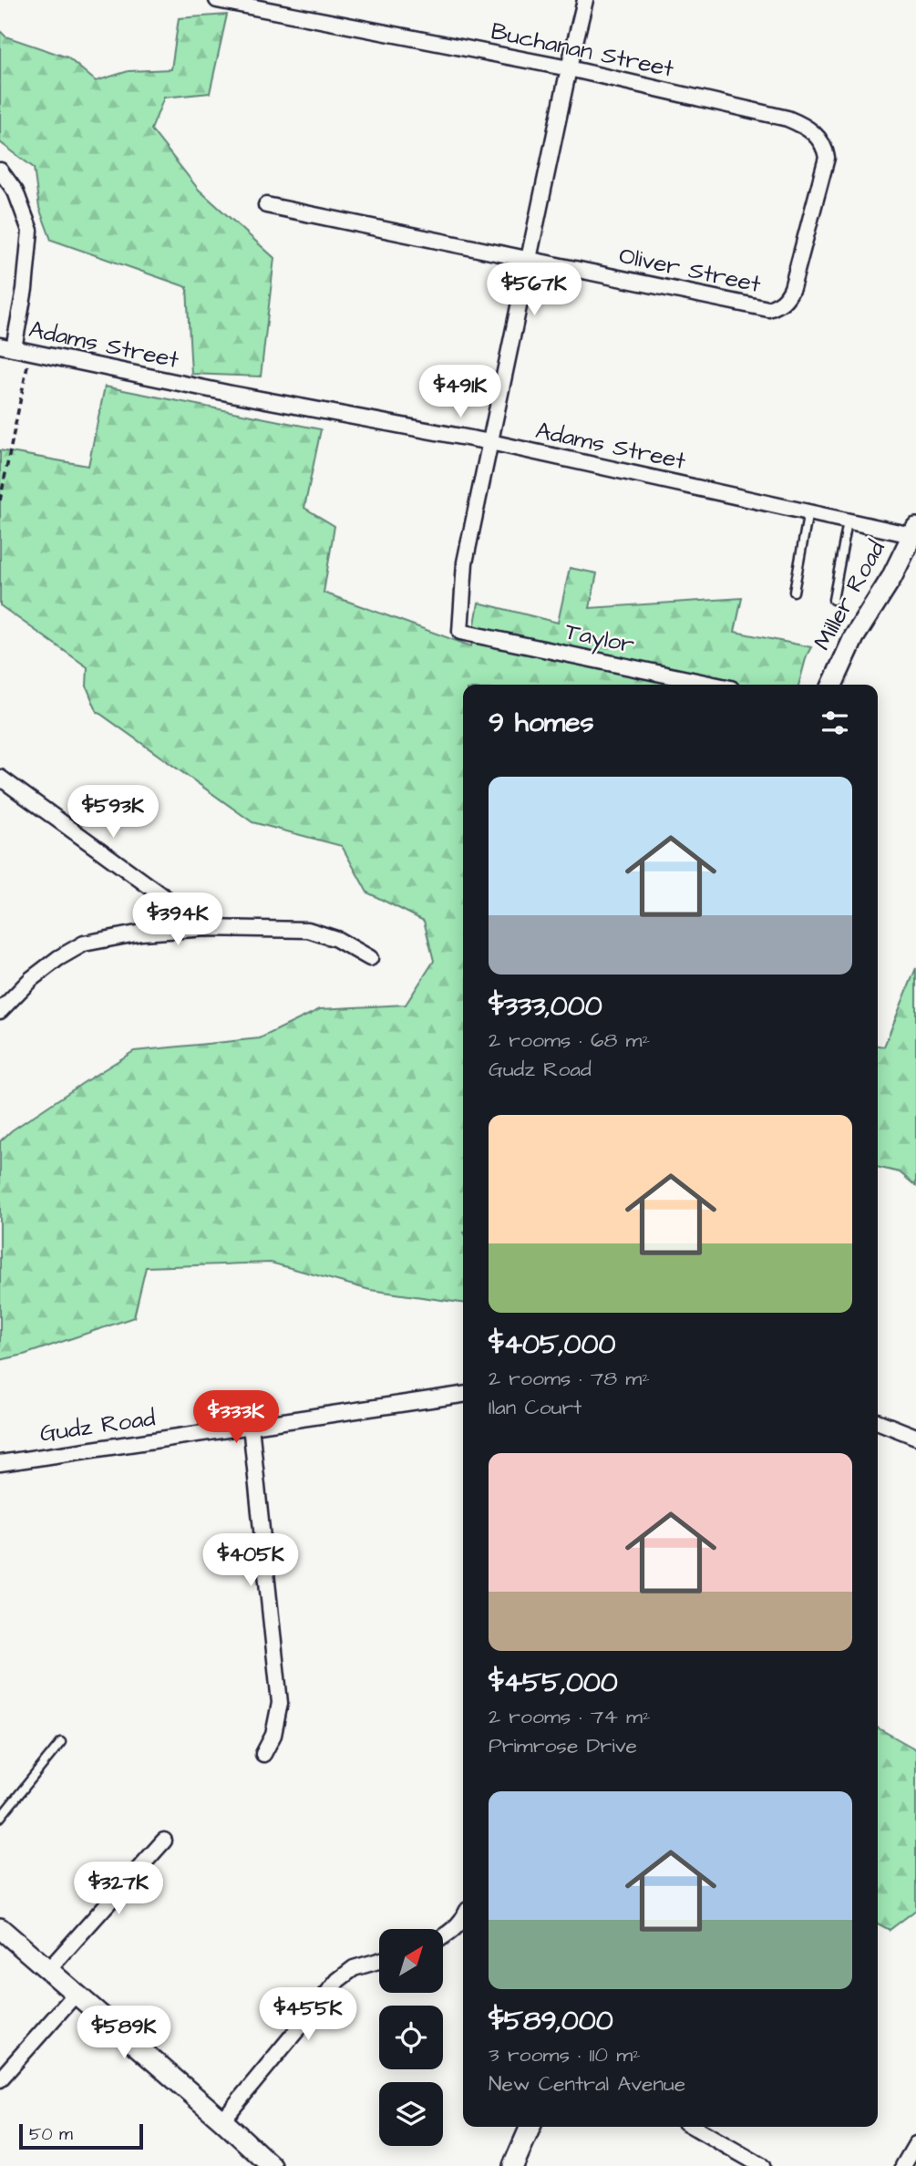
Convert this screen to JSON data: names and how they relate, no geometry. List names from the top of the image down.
{
  "streets": {
    "street": [
      "Buchanan Street",
      "Oliver Street",
      "Adams Street",
      "Miller Road",
      "Taylor",
      "Gudz Road"
    ]
  },
  "crossings": [
    ["Buchanan Street", "Oliver Street"],
    ["Adams Street", "Miller Road"],
    ["Adams Street", "Taylor"]
  ],
  "scale_bar": "50 m",
  "north": "top right",
  "page": {
    "price": [
      "$567K",
      "$491K",
      "$593K",
      "$394K",
      "$333K",
      "$405K",
      "$327K",
      "$455K",
      "$589K"
    ],
    "heading": "9 homes",
    "list": [
      {
        "name": "$333,000",
        "note": "2 rooms · 68 m² · Gudz Road"
      },
      {
        "name": "$405,000",
        "note": "2 rooms · 78 m² · Ilan Court"
      },
      {
        "name": "$455,000",
        "note": "2 rooms · 74 m² · Primrose Drive"
      },
      {
        "name": "$589,000",
        "note": "3 rooms · 110 m² · New Central Avenue"
      }
    ],
    "scale": "50 m"
  }
}
